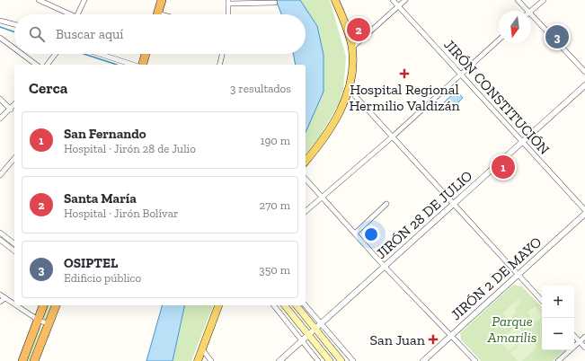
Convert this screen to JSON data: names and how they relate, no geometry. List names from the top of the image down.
{
  "streets": {
    "street": ["JIRÓN CONSTITUCIÓN", "JIRÓN 28 DE JULIO", "JIRÓN 2 DE MAYO"]
  },
  "crossings": [
    ["JIRÓN CONSTITUCIÓN", "JIRÓN 28 DE JULIO"]
  ],
  "parks": ["Parque Amarilis"],
  "places": {
    "health": ["Hospital Regional Hermilio Valdizán", "San Juan"]
  },
  "north": "bottom",
  "page": {
    "search": "Buscar aquí",
    "pins": ["2", "3", "1"],
    "heading": ["Cerca", "3 resultados"],
    "list": [
      {
        "mark": "1",
        "name": "San Fernando",
        "note": "Hospital · Jirón 28 de Julio",
        "value": "190 m"
      },
      {
        "mark": "2",
        "name": "Santa María",
        "note": "Hospital · Jirón Bolívar",
        "value": "270 m"
      },
      {
        "mark": "3",
        "name": "OSIPTEL",
        "note": "Edificio público",
        "value": "350 m"
      }
    ],
    "map_buttons": ["+", "−"]
  }
}
